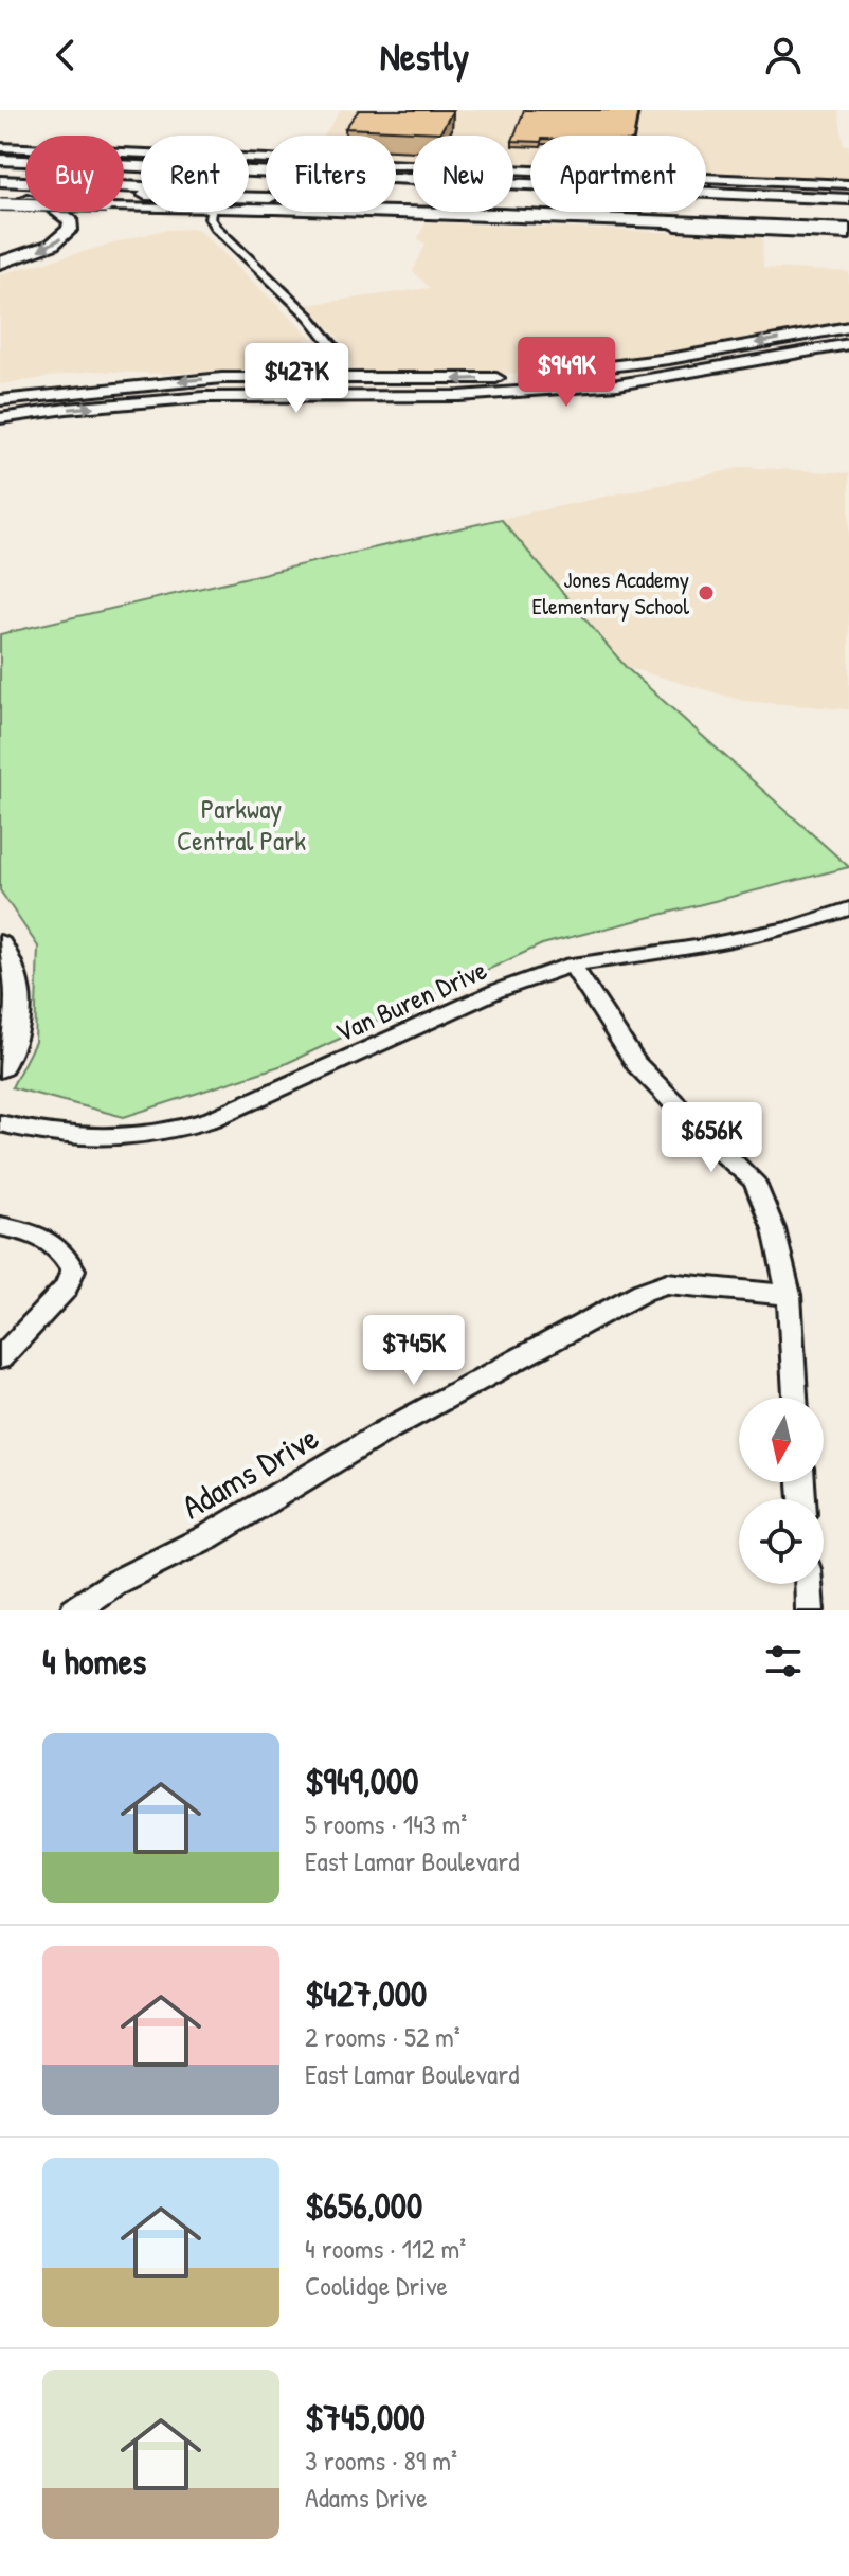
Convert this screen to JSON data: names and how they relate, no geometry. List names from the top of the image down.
{
  "streets": {
    "street": ["Van Buren Drive", "Adams Drive"]
  },
  "parks": ["Parkway Central Park"],
  "places": ["Jones Academy Elementary School"],
  "north": "bottom",
  "page": {
    "header": "Nestly",
    "chip": [
      "Buy",
      "Rent",
      "Filters",
      "New",
      "Apartment"
    ],
    "price": [
      "$949K",
      "$427K",
      "$656K",
      "$745K"
    ],
    "heading": "4 homes",
    "list": [
      {
        "name": "$949,000",
        "note": "5 rooms · 143 m² · East Lamar Boulevard"
      },
      {
        "name": "$427,000",
        "note": "2 rooms · 52 m² · East Lamar Boulevard"
      },
      {
        "name": "$656,000",
        "note": "4 rooms · 112 m² · Coolidge Drive"
      },
      {
        "name": "$745,000",
        "note": "3 rooms · 89 m² · Adams Drive"
      }
    ]
  }
}
